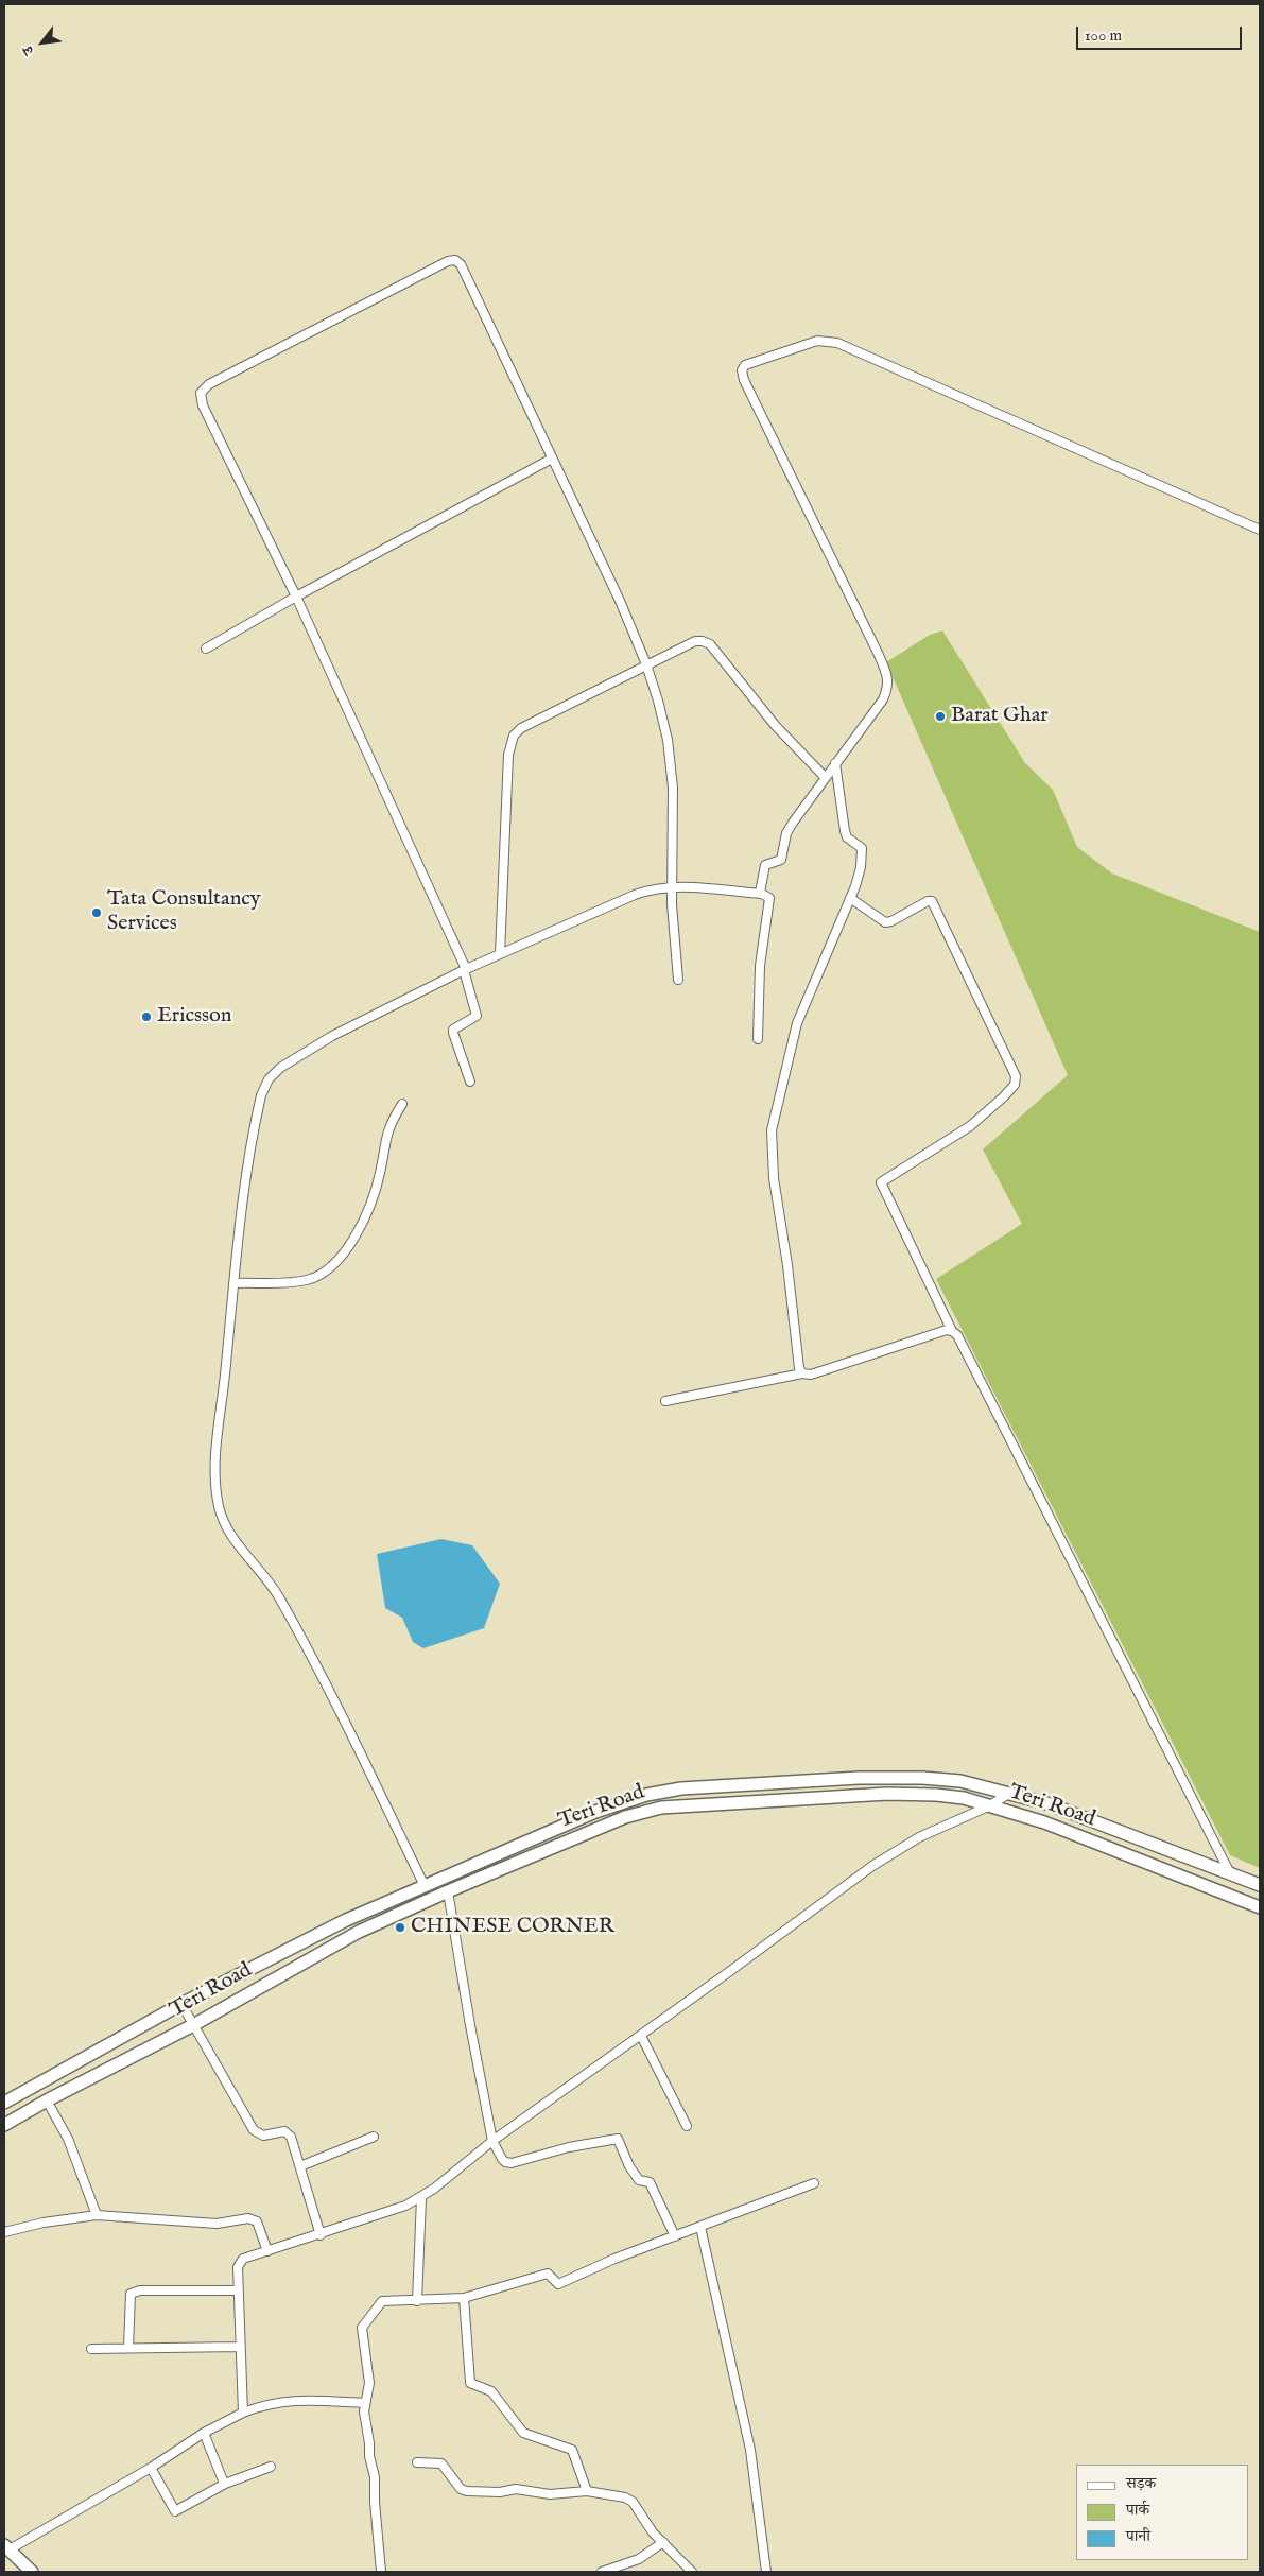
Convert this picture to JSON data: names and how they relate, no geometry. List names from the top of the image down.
{
  "streets": {
    "street": ["Teri Road"]
  },
  "places": [
    "Barat Ghar",
    "Tata Consultancy Services",
    "Ericsson",
    "CHINESE CORNER"
  ],
  "legend": ["सड़क", "पार्क", "पानी"],
  "scale_bar": "100 m",
  "north": "bottom left"
}
